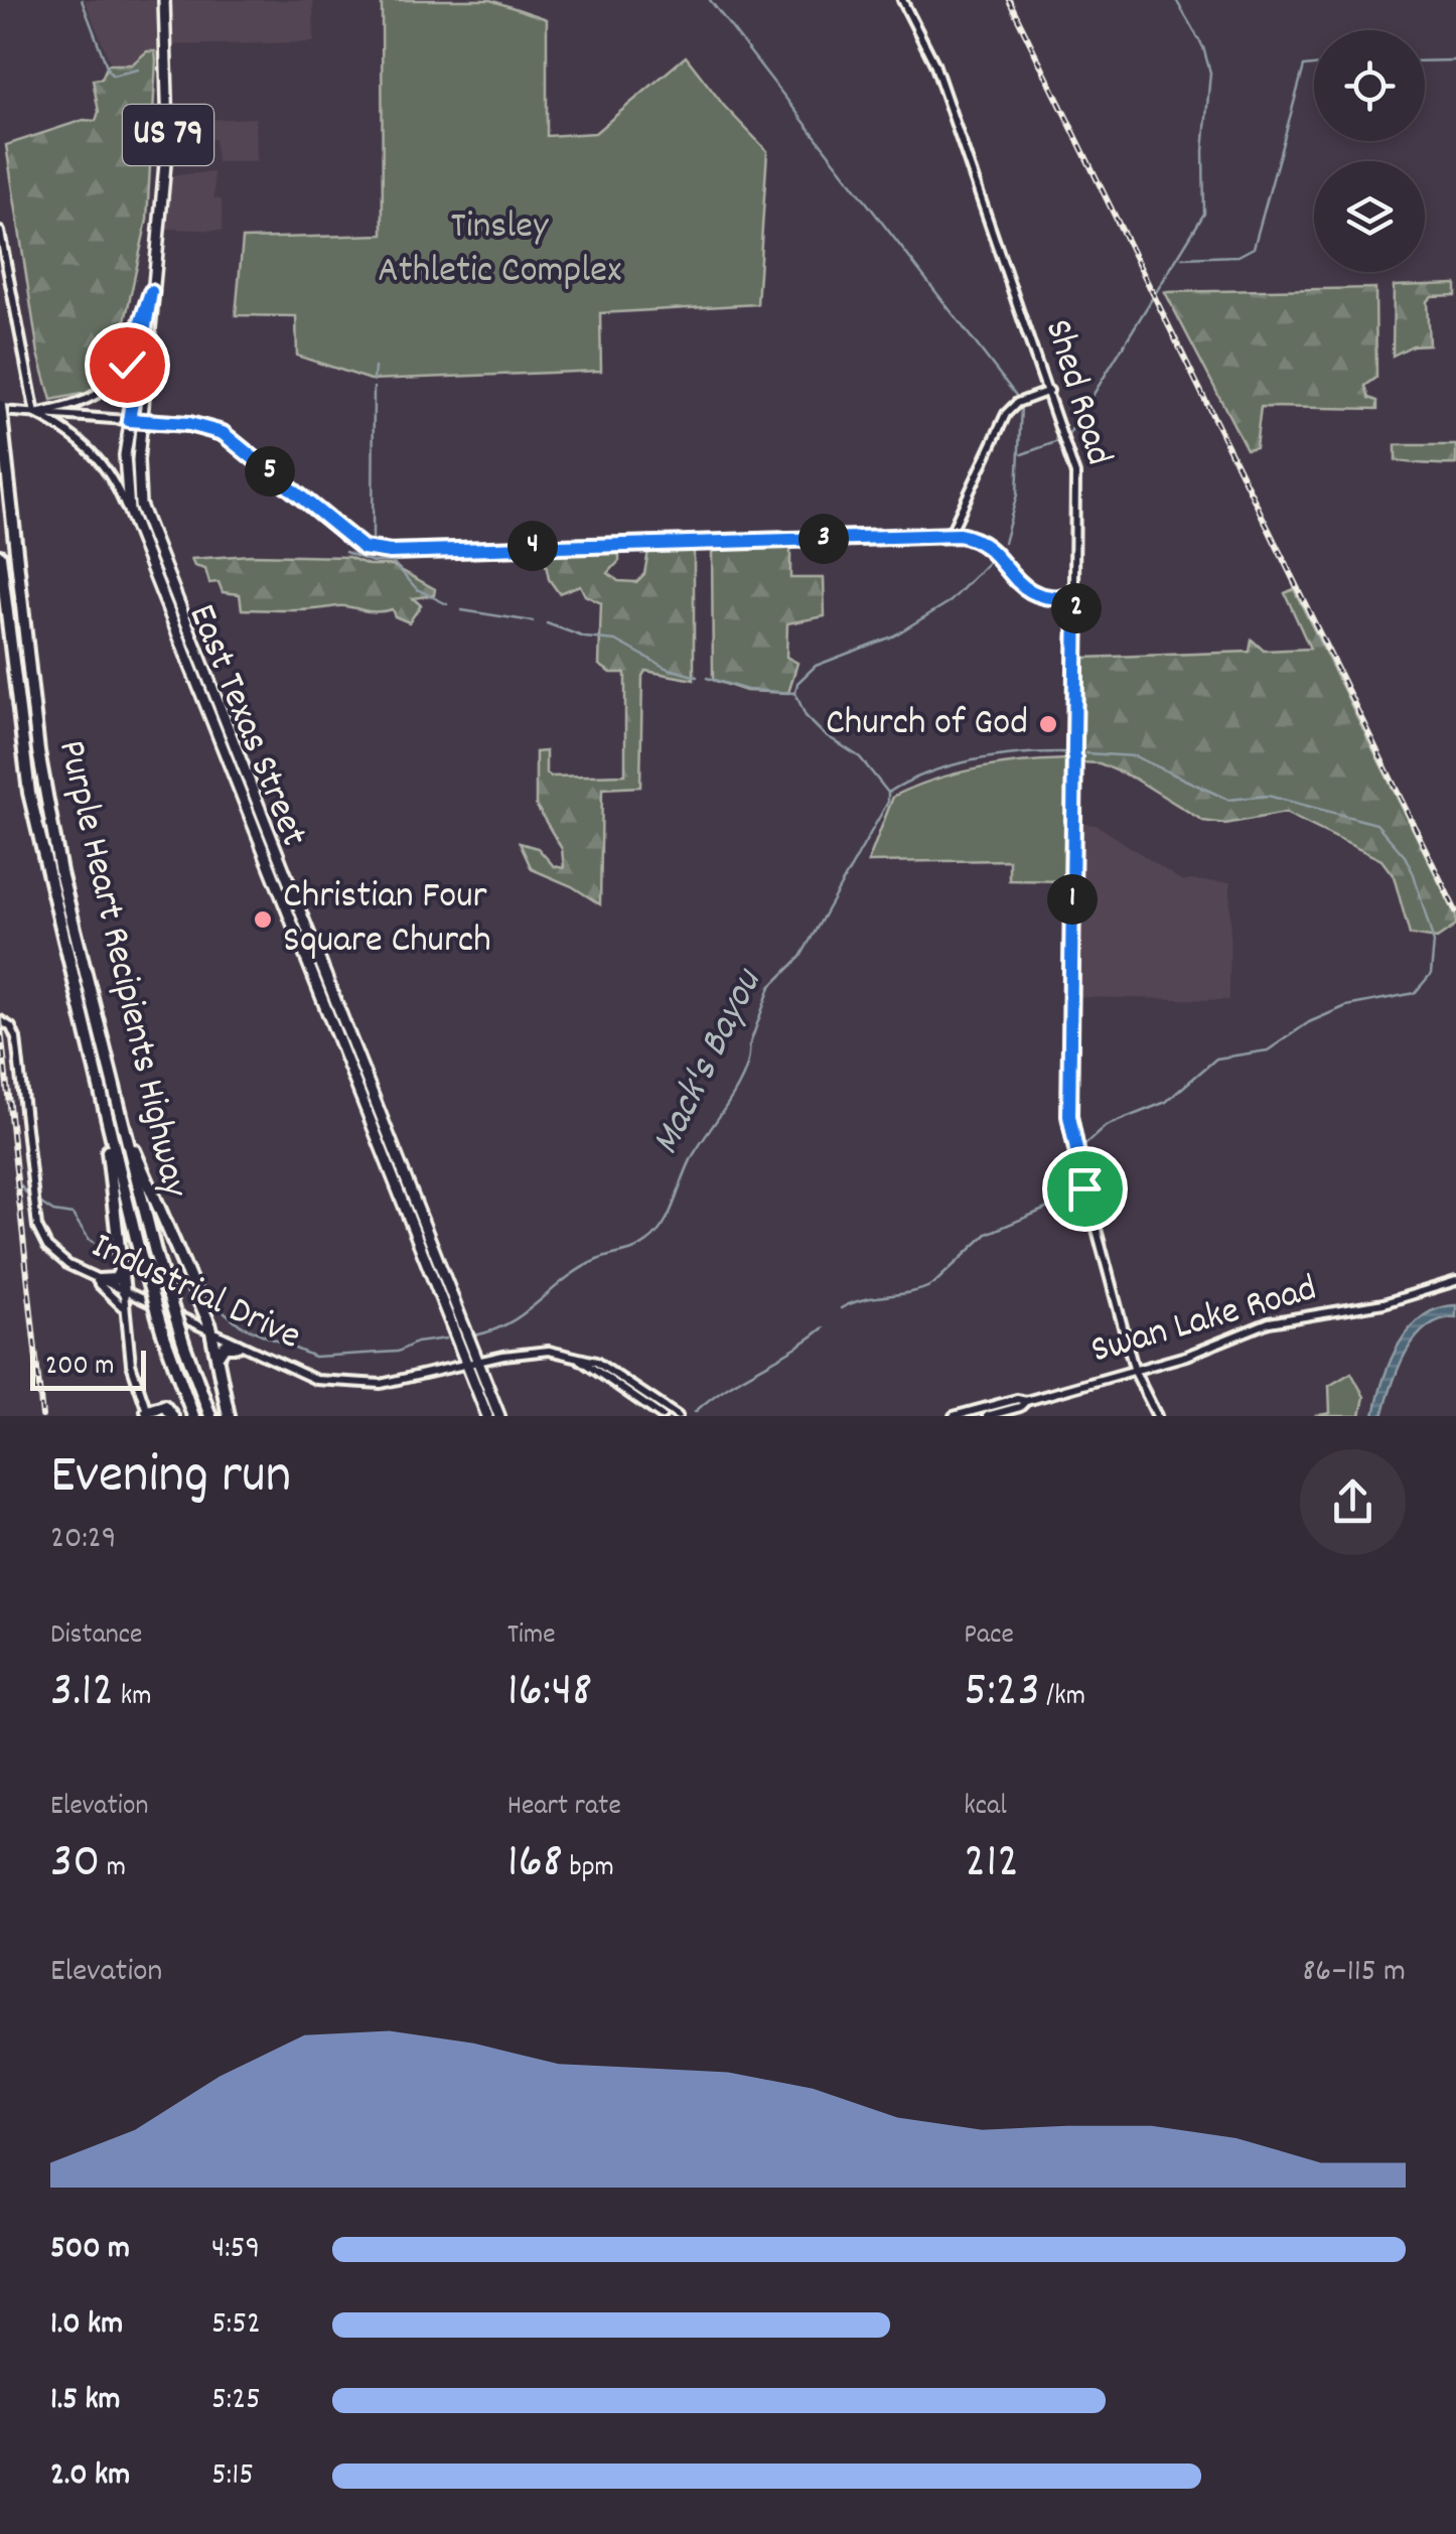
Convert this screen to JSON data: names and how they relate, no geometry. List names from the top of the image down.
{
  "streets": {
    "highway": ["Purple Heart Recipients Highway"],
    "main road": ["US 79", "East Texas Street"],
    "street": ["Shed Road", "Industrial Drive", "Swan Lake Road"]
  },
  "crossings": [
    ["Shed Road", "Swan Lake Road"],
    ["East Texas Street", "Industrial Drive"]
  ],
  "water": ["Mack's Bayou"],
  "parks": ["Tinsley Athletic Complex"],
  "places": ["Church of God", "Christian Four Square Church"],
  "scale_bar": "200 m",
  "page": {
    "pins": [
      "5",
      "3",
      "4",
      "2",
      "1"
    ],
    "scale": "200 m",
    "heading": ["Evening run", "20:29"],
    "stats": [
      ["Distance", "3.12 km"],
      ["Time", "16:48"],
      ["Pace", "5:23 /km"],
      ["Elevation", "30 m"],
      ["Heart rate", "168 bpm"],
      ["kcal", "212"]
    ],
    "chart": ["Elevation", "86–115 m"],
    "list": [
      {
        "name": "500 m",
        "note": "4:59"
      },
      {
        "name": "1.0 km",
        "note": "5:52"
      },
      {
        "name": "1.5 km",
        "note": "5:25"
      },
      {
        "name": "2.0 km",
        "note": "5:15"
      }
    ]
  }
}
